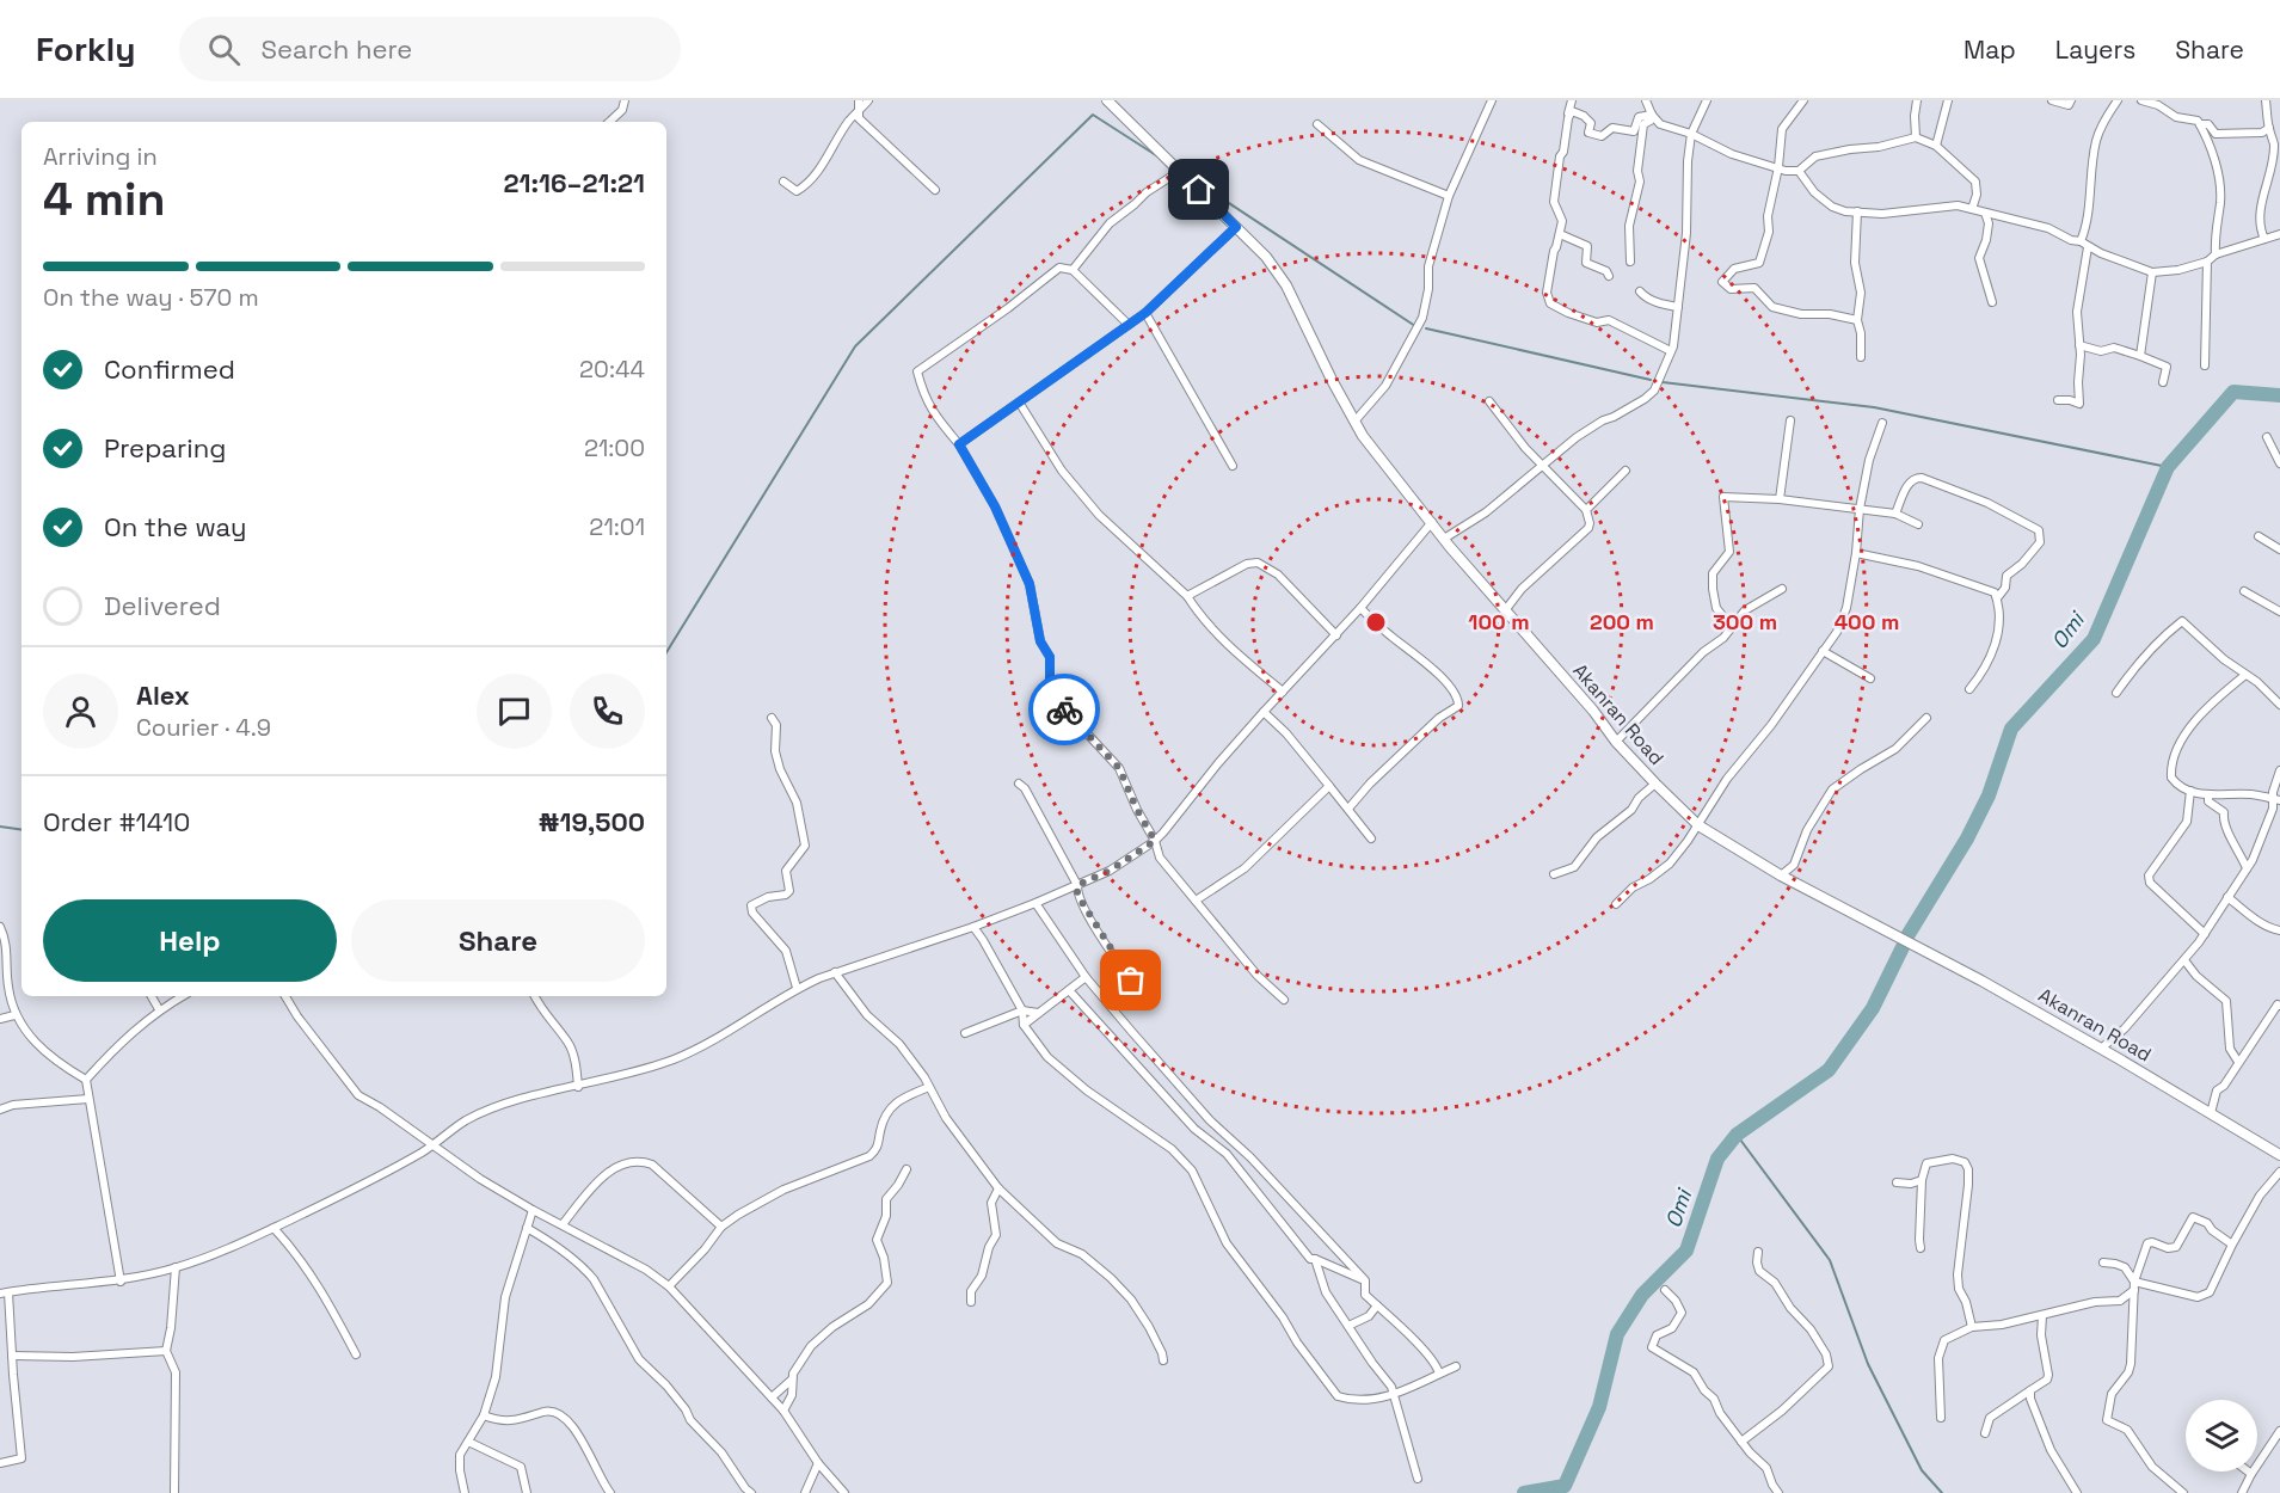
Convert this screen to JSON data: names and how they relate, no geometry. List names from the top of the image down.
{
  "streets": {
    "main road": ["Akanran Road"]
  },
  "water": ["Omi"],
  "page": {
    "header": "Forkly",
    "search": "Search here",
    "nav": ["Map", "Layers", "Share"],
    "heading": ["4 min", "Arriving in", "21:16–21:21"],
    "panel": [
      "Alex",
      "Courier · 4.9",
      "Order #1410",
      "₦19,500"
    ],
    "bar": "On the way · 570 m",
    "list": [
      ["Confirmed", "20:44"],
      ["Preparing", "21:00"],
      ["On the way", "21:01"],
      "Delivered"
    ],
    "buttons": ["Help", "Share"]
  },
  "rings": [
    "100 m",
    "200 m",
    "300 m",
    "400 m"
  ]
}
